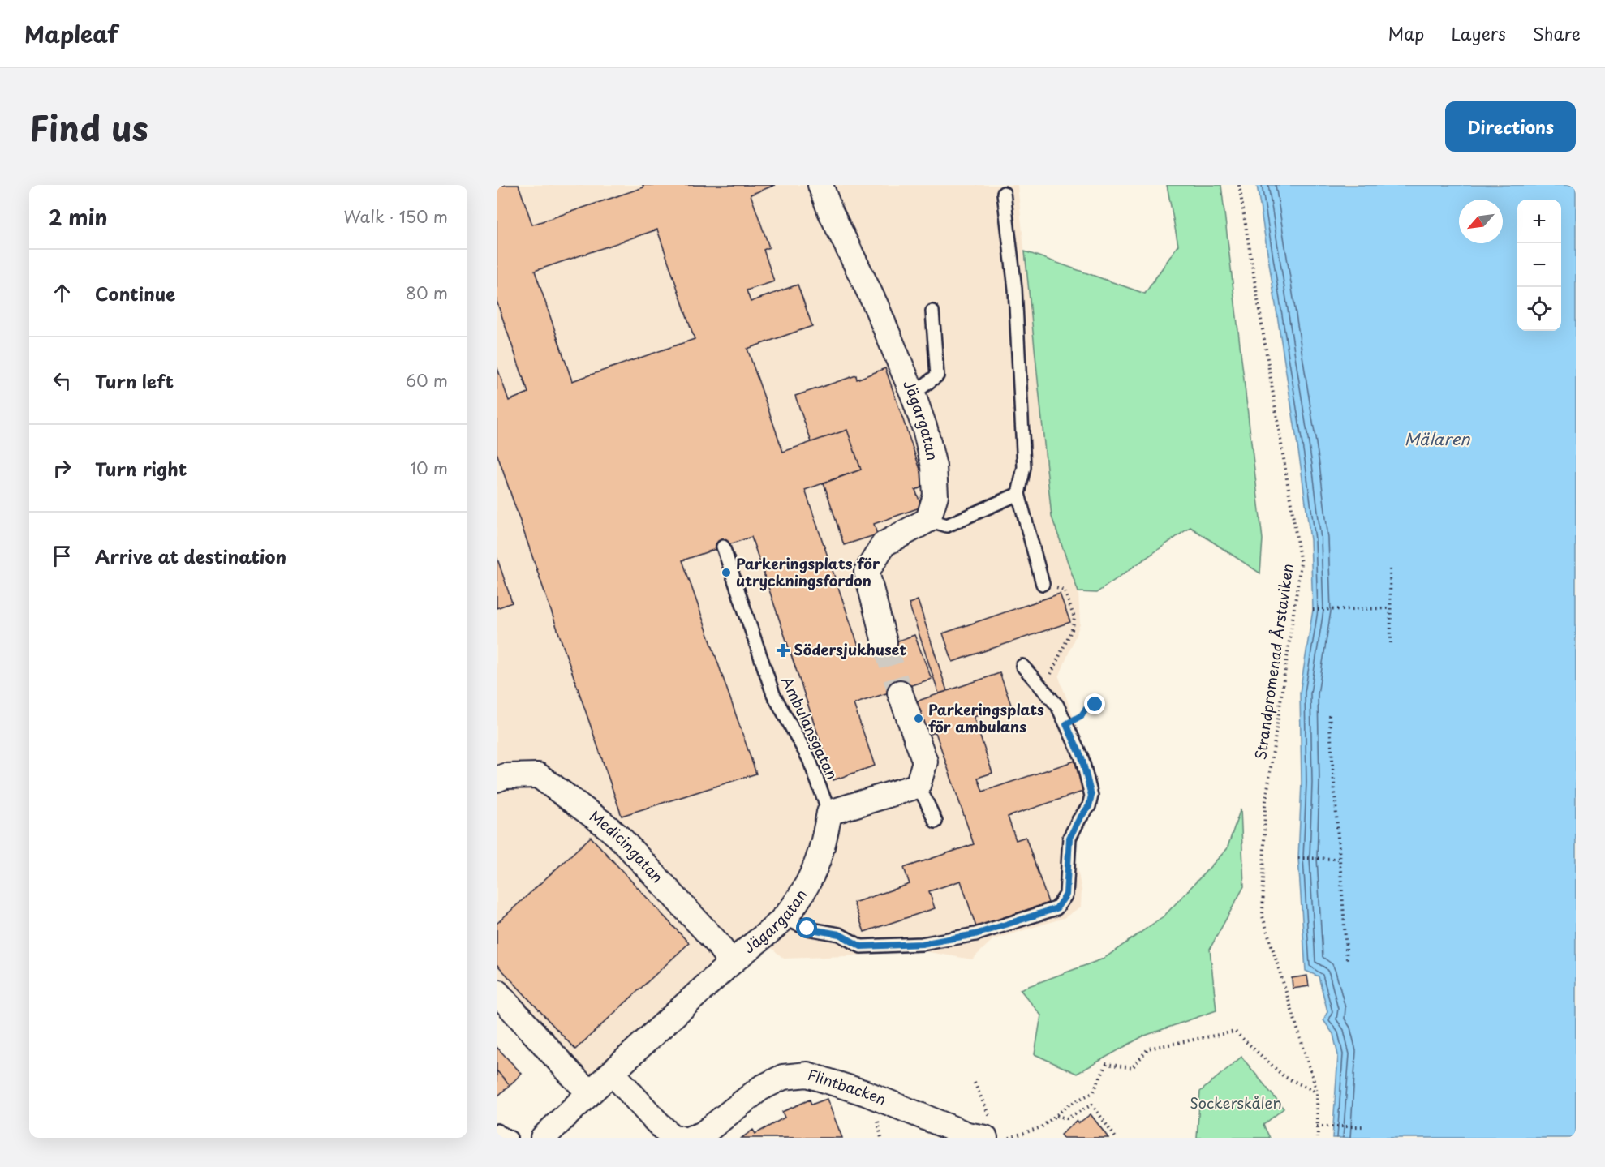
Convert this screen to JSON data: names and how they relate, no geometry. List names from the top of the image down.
{
  "streets": {
    "street": ["Jägargatan", "Medicingatan", "Flintbacken"],
    "lane": ["Ambulansgatan"],
    "path": ["Strandpromenad Årstaviken"]
  },
  "crossings": [
    ["Jägargatan", "Ambulansgatan"],
    ["Jägargatan", "Medicingatan"]
  ],
  "water": ["Mälaren"],
  "parks": ["Sockerskålen"],
  "places": {
    "other": ["Parkeringsplats för utryckningsfordon", "Parkeringsplats för ambulans"],
    "health": ["Södersjukhuset"]
  },
  "north": "bottom left",
  "page": {
    "header": "Mapleaf",
    "nav": ["Map", "Layers", "Share"],
    "title": "Find us",
    "buttons": "Directions",
    "heading": ["2 min", "Walk · 150 m"],
    "map_buttons": ["+", "−"],
    "list": [
      ["Continue", "80 m"],
      ["Turn left", "60 m"],
      ["Turn right", "10 m"],
      "Arrive at destination"
    ]
  }
}
